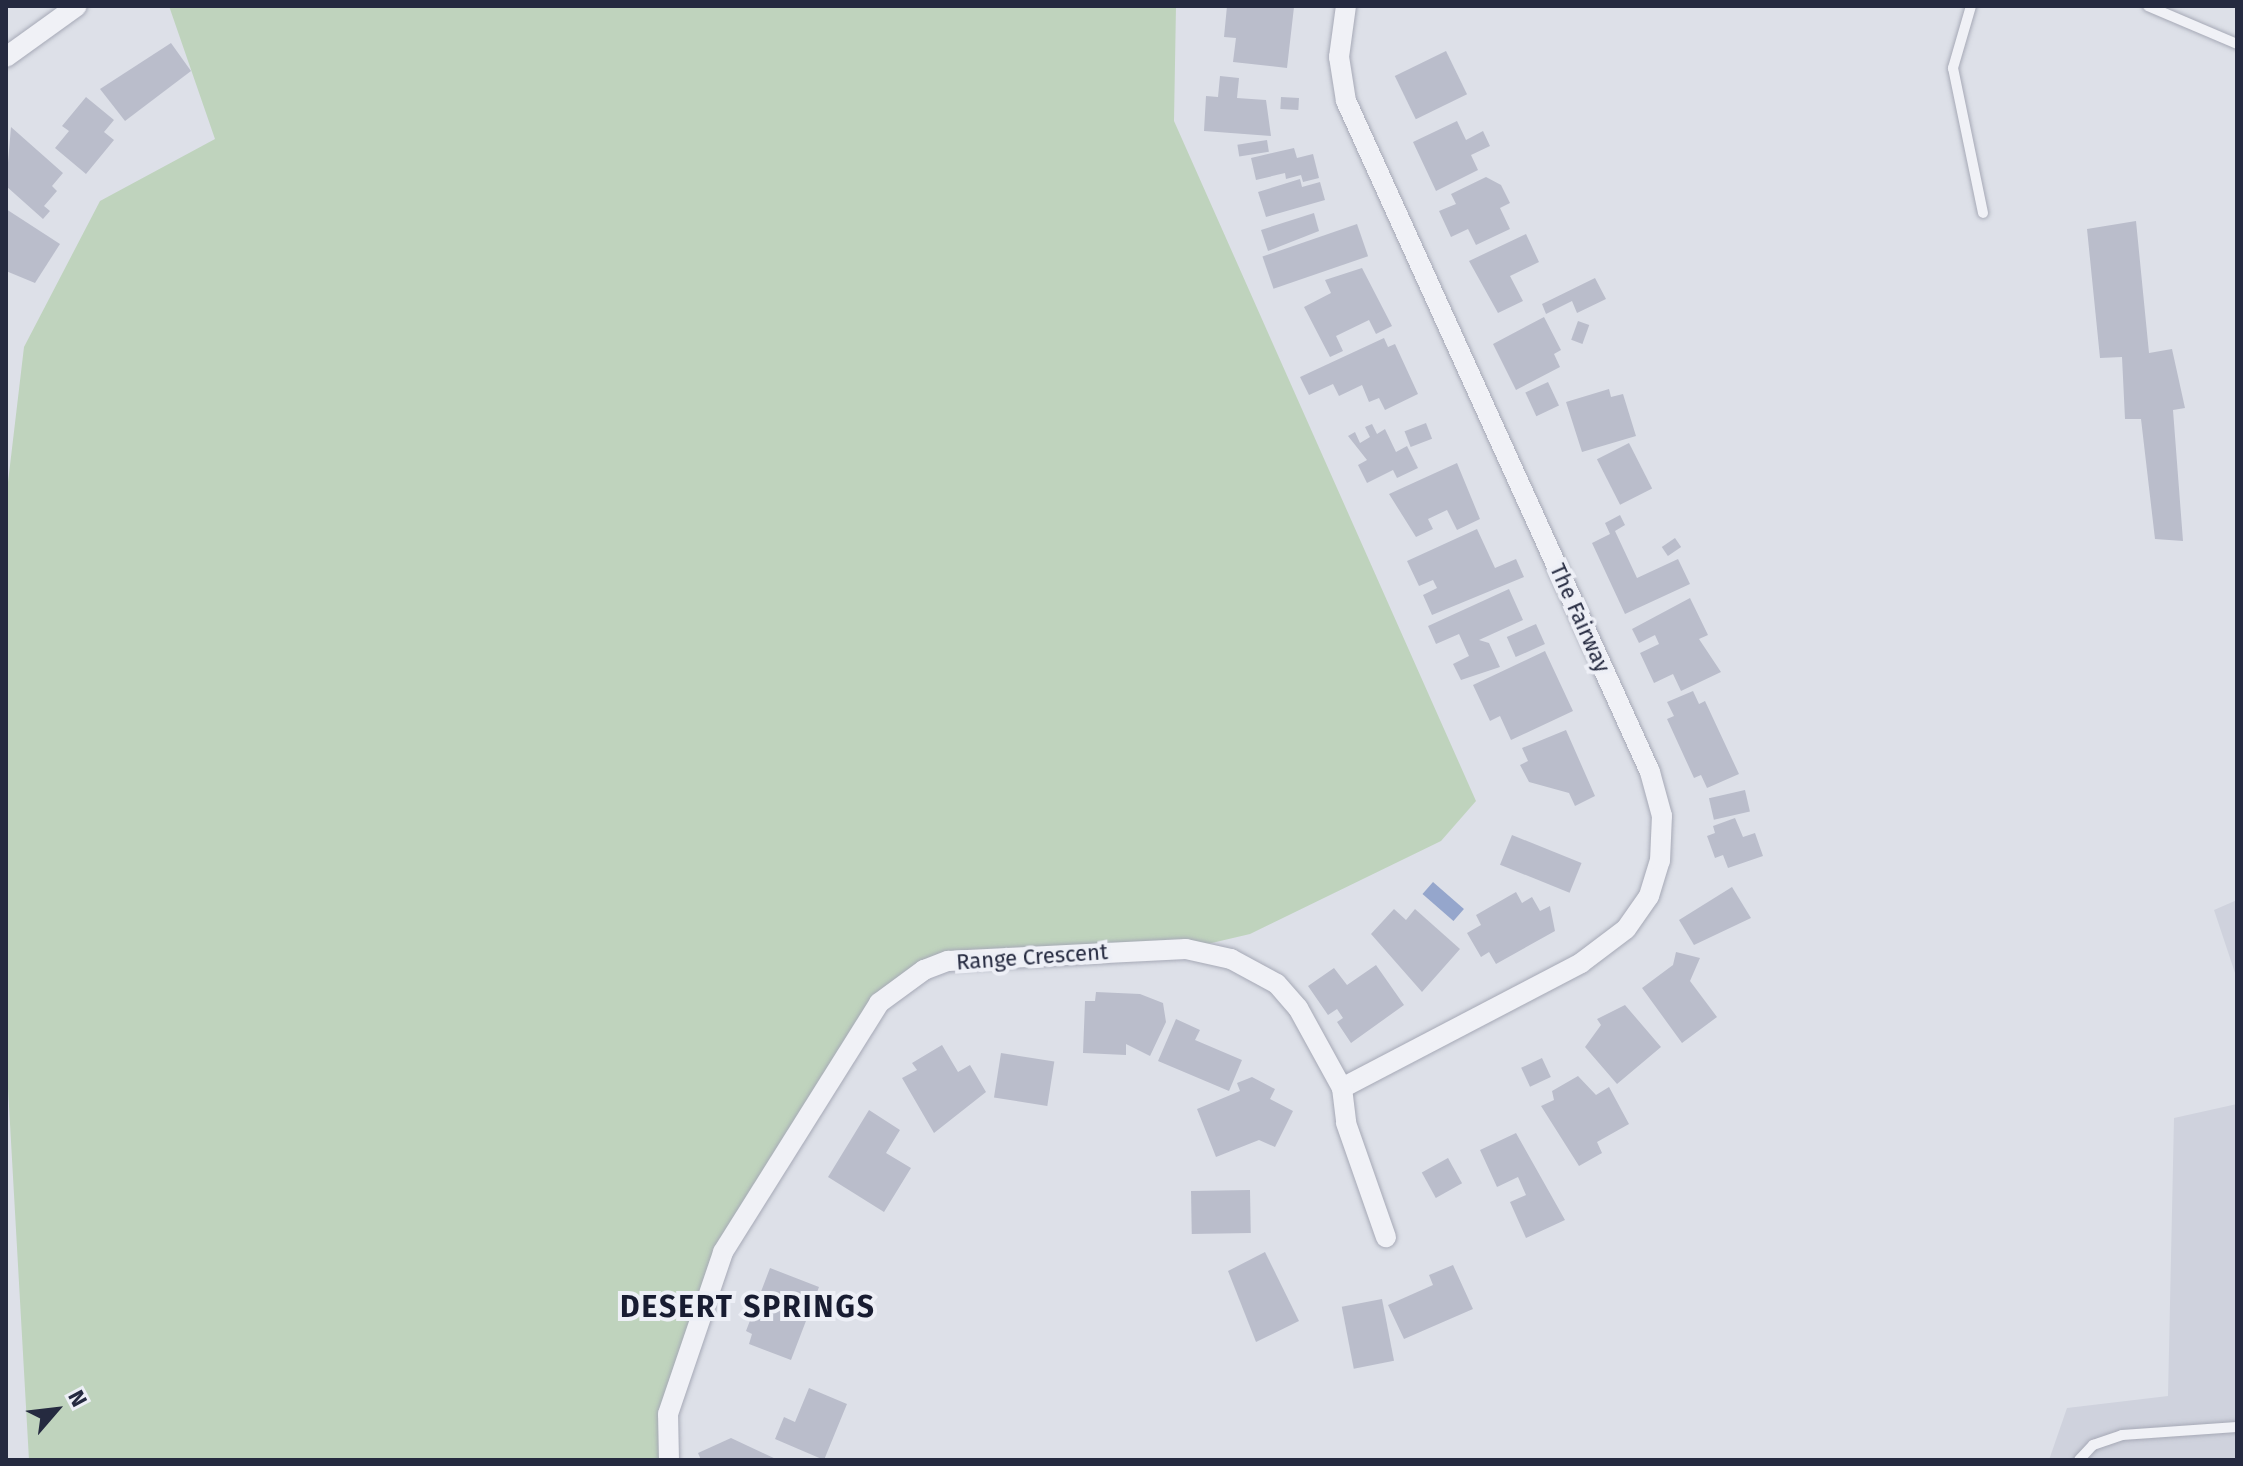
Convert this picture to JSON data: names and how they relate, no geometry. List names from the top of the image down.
{
  "streets": {
    "street": ["The Fairway", "Range Crescent"]
  },
  "crossings": [
    ["The Fairway", "Range Crescent"]
  ],
  "districts": ["DESERT SPRINGS"],
  "north": "top right"
}
